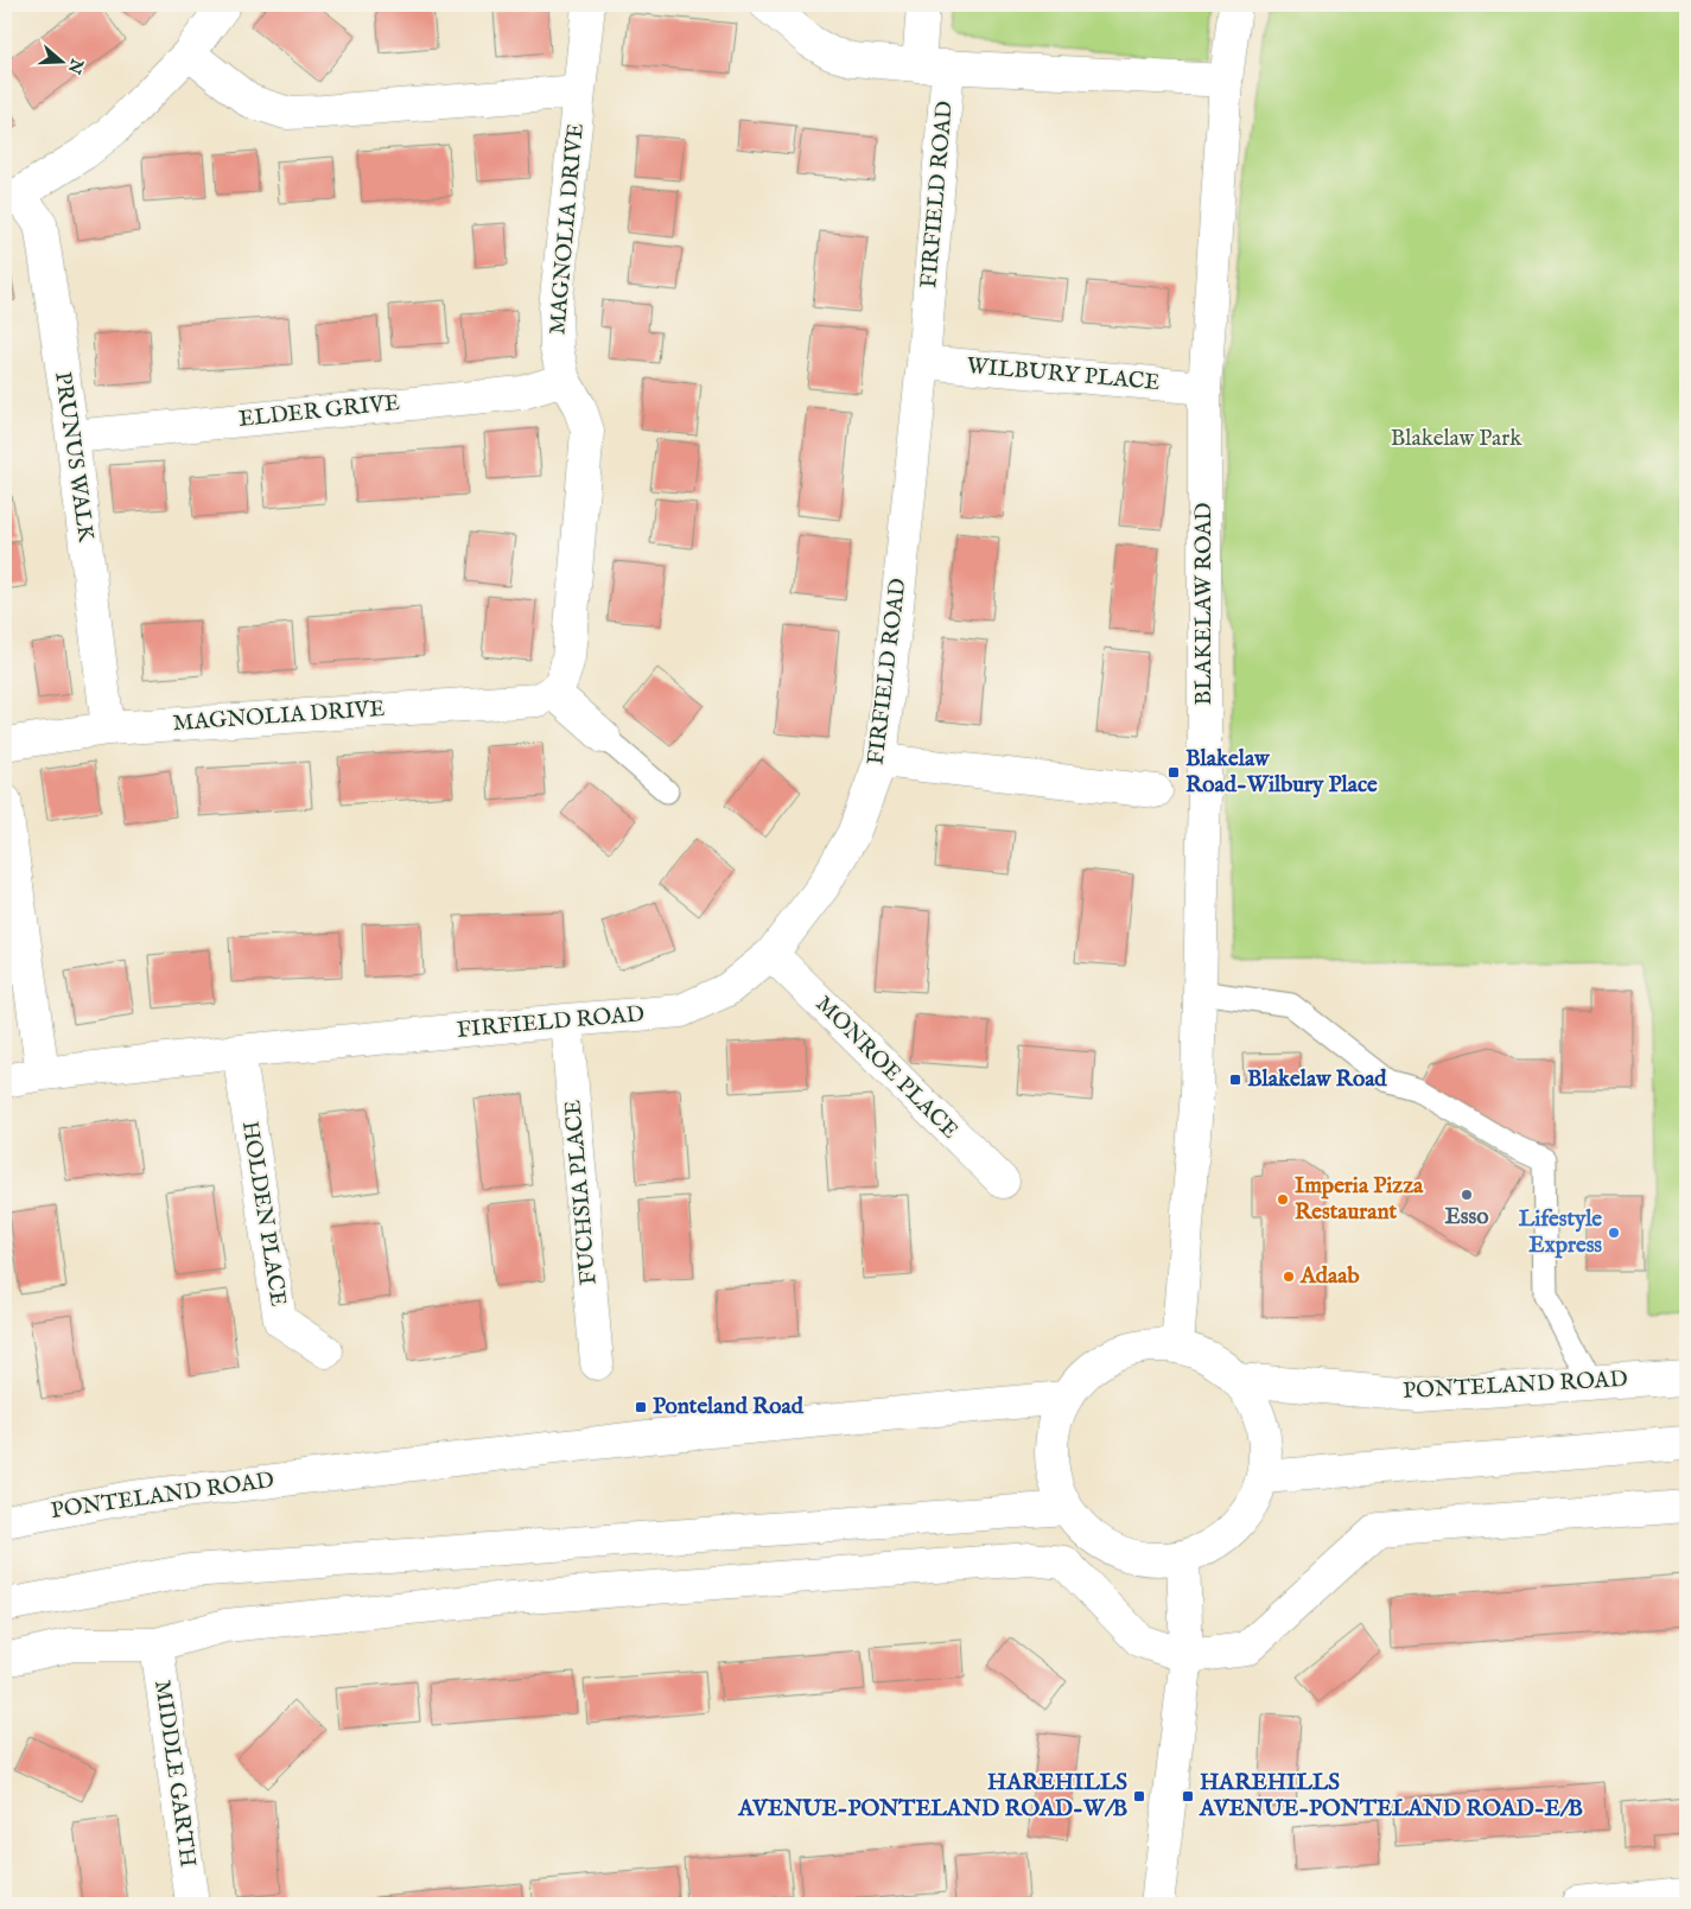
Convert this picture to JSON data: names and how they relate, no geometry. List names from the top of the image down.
{
  "streets": {
    "main road": [
      "FIRFIELD ROAD",
      "MAGNOLIA DRIVE",
      "WILBURY PLACE",
      "ELDER GRIVE",
      "PRUNUS WALK",
      "BLAKELAW ROAD",
      "MONROE PLACE",
      "FUCHSIA PLACE",
      "HOLDEN PLACE",
      "PONTELAND ROAD",
      "MIDDLE GARTH"
    ]
  },
  "crossings": [
    ["FIRFIELD ROAD", "WILBURY PLACE"],
    ["FIRFIELD ROAD", "MONROE PLACE"],
    ["FIRFIELD ROAD", "FUCHSIA PLACE"],
    ["FIRFIELD ROAD", "HOLDEN PLACE"],
    ["MAGNOLIA DRIVE", "ELDER GRIVE"],
    ["MAGNOLIA DRIVE", "PRUNUS WALK"],
    ["WILBURY PLACE", "BLAKELAW ROAD"],
    ["ELDER GRIVE", "PRUNUS WALK"]
  ],
  "parks": ["Blakelaw Park"],
  "places": {
    "transit": [
      "Blakelaw Road-Wilbury Place",
      "Blakelaw Road",
      "Ponteland Road",
      "HAREHILLS AVENUE-PONTELAND ROAD-W/B",
      "HAREHILLS AVENUE-PONTELAND ROAD-E/B"
    ],
    "other": [
      "Esso",
      "Imperia Pizza Restaurant",
      "Lifestyle Express",
      "Adaab"
    ]
  },
  "north": "right"
}
